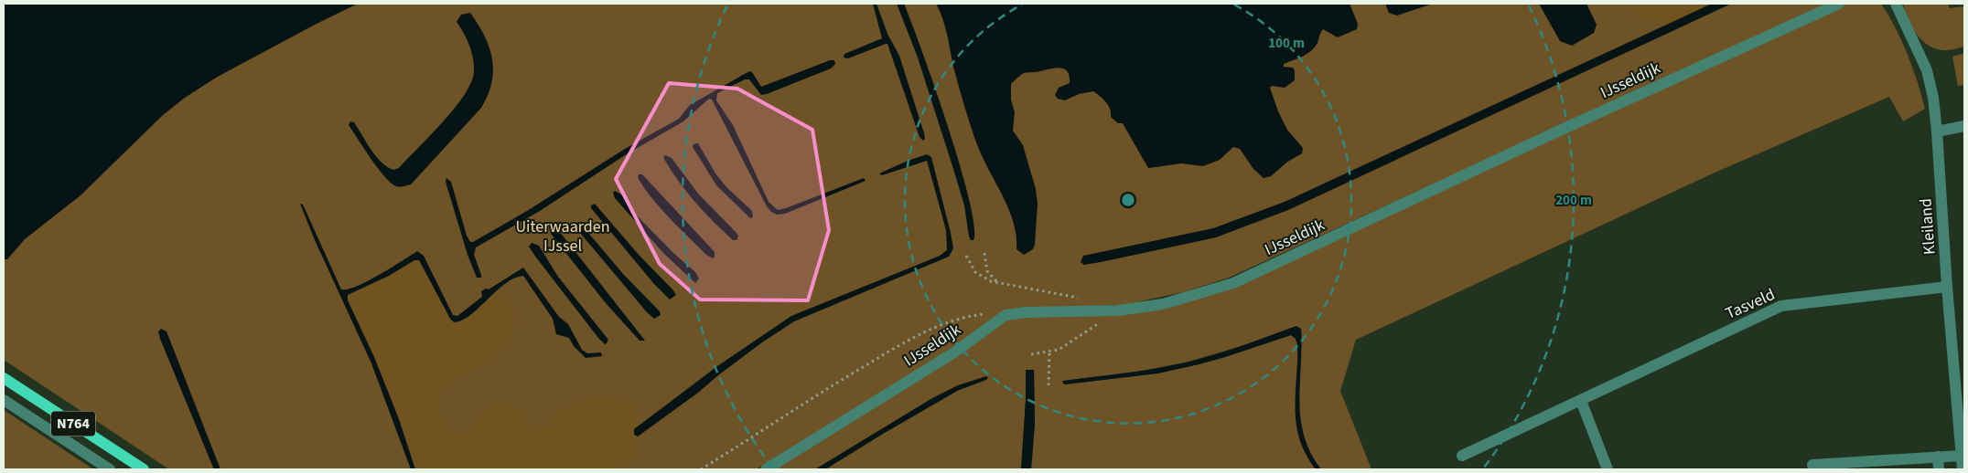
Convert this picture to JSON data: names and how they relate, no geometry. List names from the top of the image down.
{
  "streets": {
    "main road": ["N764"],
    "street": ["IJsseldijk", "Kleiland", "Tasveld"]
  },
  "crossings": [
    ["Kleiland", "Tasveld"]
  ],
  "parks": ["Uiterwaarden IJssel"],
  "rings": ["100 m", "200 m"]
}
